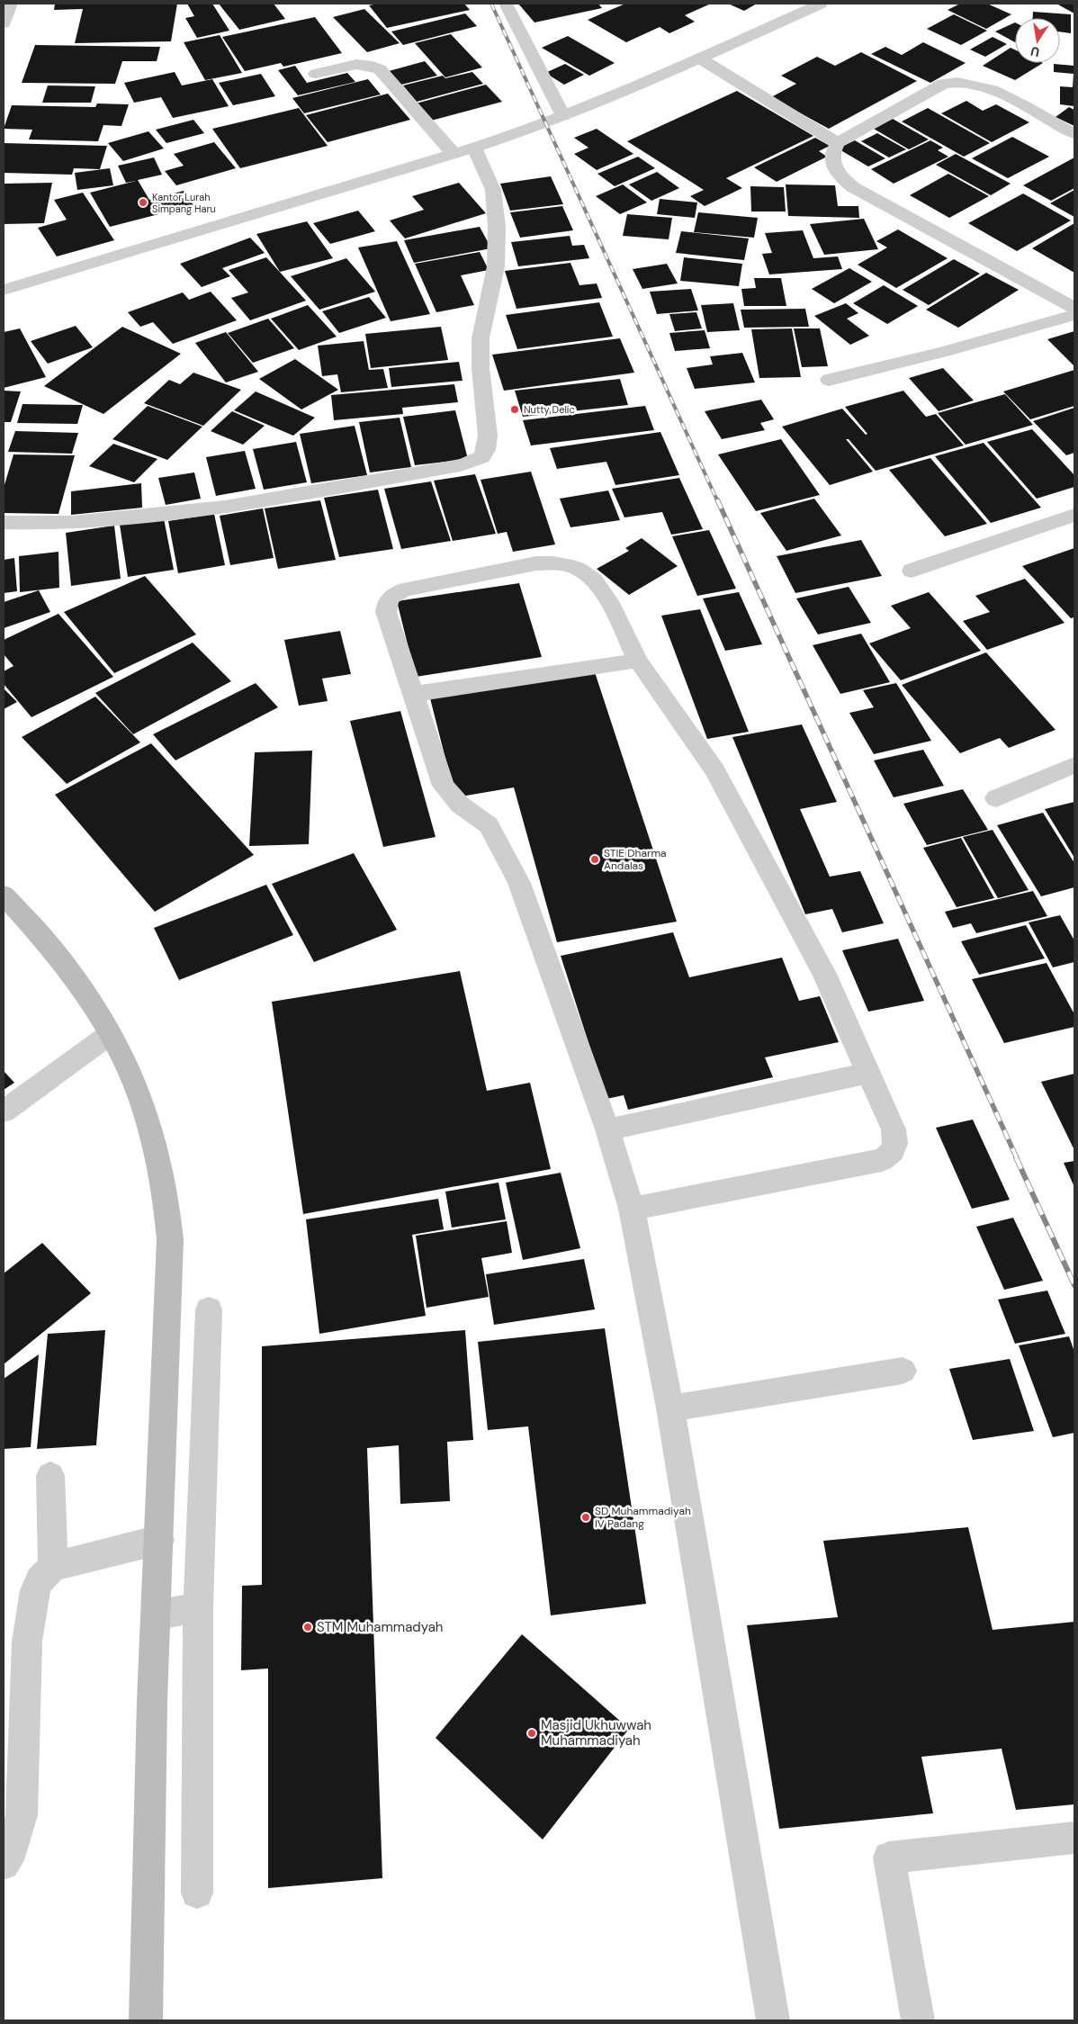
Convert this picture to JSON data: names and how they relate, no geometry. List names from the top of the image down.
{
  "places": [
    "Kantor Lurah Simpang Haru",
    "Nutty Delic",
    "STIE Dharma Andalas",
    "SD Muhammadiyah IV Padang",
    "STM Muhammadyah",
    "Masjid Ukhuwwah Muhammadiyah"
  ],
  "north": "bottom"
}
